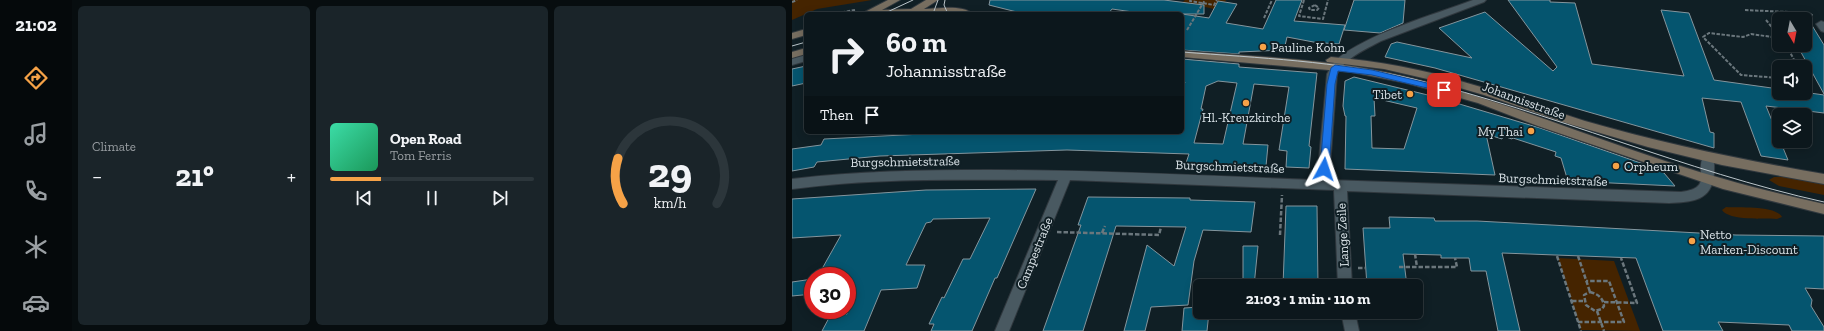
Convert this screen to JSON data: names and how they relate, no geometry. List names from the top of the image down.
{
  "streets": {
    "main road": ["Johannisstraße"],
    "street": ["Burgschmietstraße", "Lange Zeile", "Campestraße"]
  },
  "crossings": [
    ["Johannisstraße", "Burgschmietstraße"],
    ["Burgschmietstraße", "Lange Zeile"],
    ["Burgschmietstraße", "Campestraße"]
  ],
  "places": [
    "Pauline Kohn",
    "Tibet",
    "Hl.-Kreuzkirche",
    "My Thai",
    "Orpheum",
    "Netto Marken-Discount"
  ],
  "north": "bottom",
  "page": {
    "tabs": "21:02",
    "tile": "Climate",
    "turn": ["60 m", "Johannisstraße"],
    "then": "Then",
    "song": ["Open Road", "Tom Ferris"],
    "heat": ["−", "21°", "+"],
    "limit": "30",
    "trip": "21:03 · 1 min · 110 m",
    "gauge": ["29", "km/h"]
  }
}
